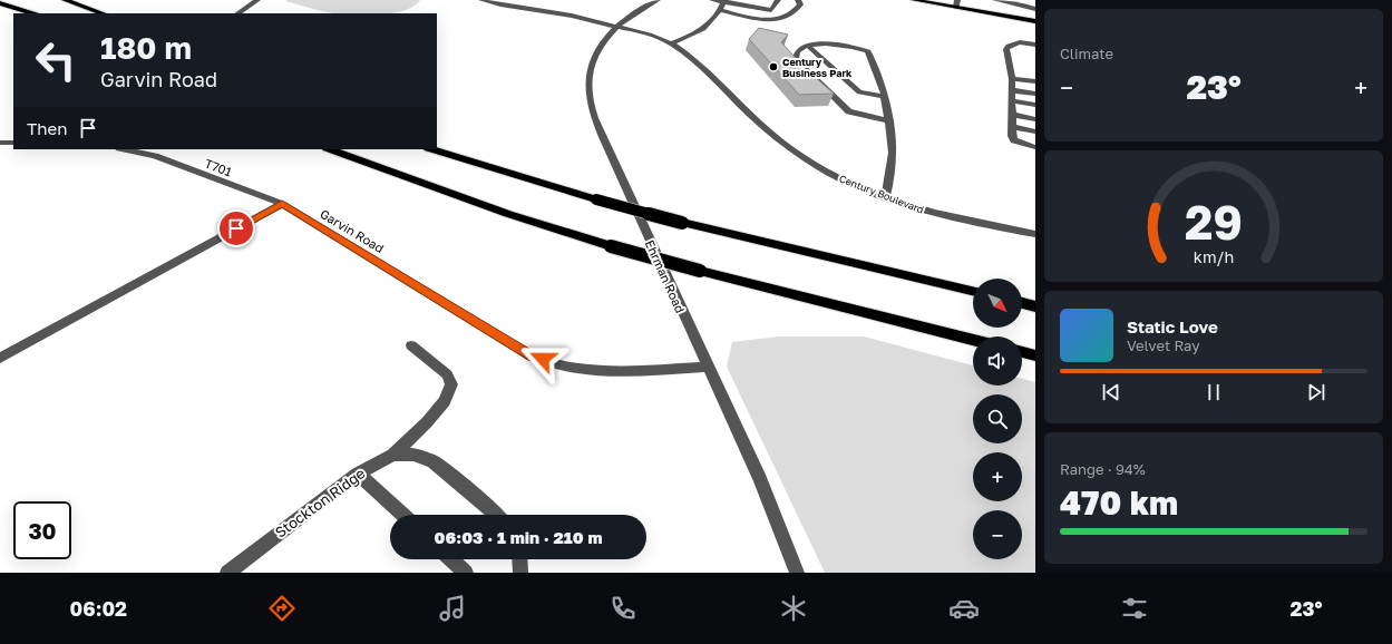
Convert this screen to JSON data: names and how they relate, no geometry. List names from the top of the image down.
{
  "streets": {
    "street": [
      "T701",
      "Century Boulevard",
      "Garvin Road",
      "Ehrman Road",
      "Stockton Ridge"
    ]
  },
  "crossings": [
    ["T701", "Garvin Road"],
    ["Century Boulevard", "Ehrman Road"],
    ["Garvin Road", "Ehrman Road"]
  ],
  "places": ["Century Business Park"],
  "north": "bottom right",
  "page": {
    "tile": [
      "Climate",
      ["Range · 94%", "470 km"]
    ],
    "turn": ["180 m", "Garvin Road"],
    "heat": ["−", "23°", "+"],
    "then": "Then",
    "map_buttons": ["+", "−"],
    "song": ["Static Love", "Velvet Ray"],
    "limit": "30",
    "trip": "06:03 · 1 min · 210 m",
    "tabs": ["06:02", "23°"],
    "gauge": ["29", "km/h"]
  }
}
